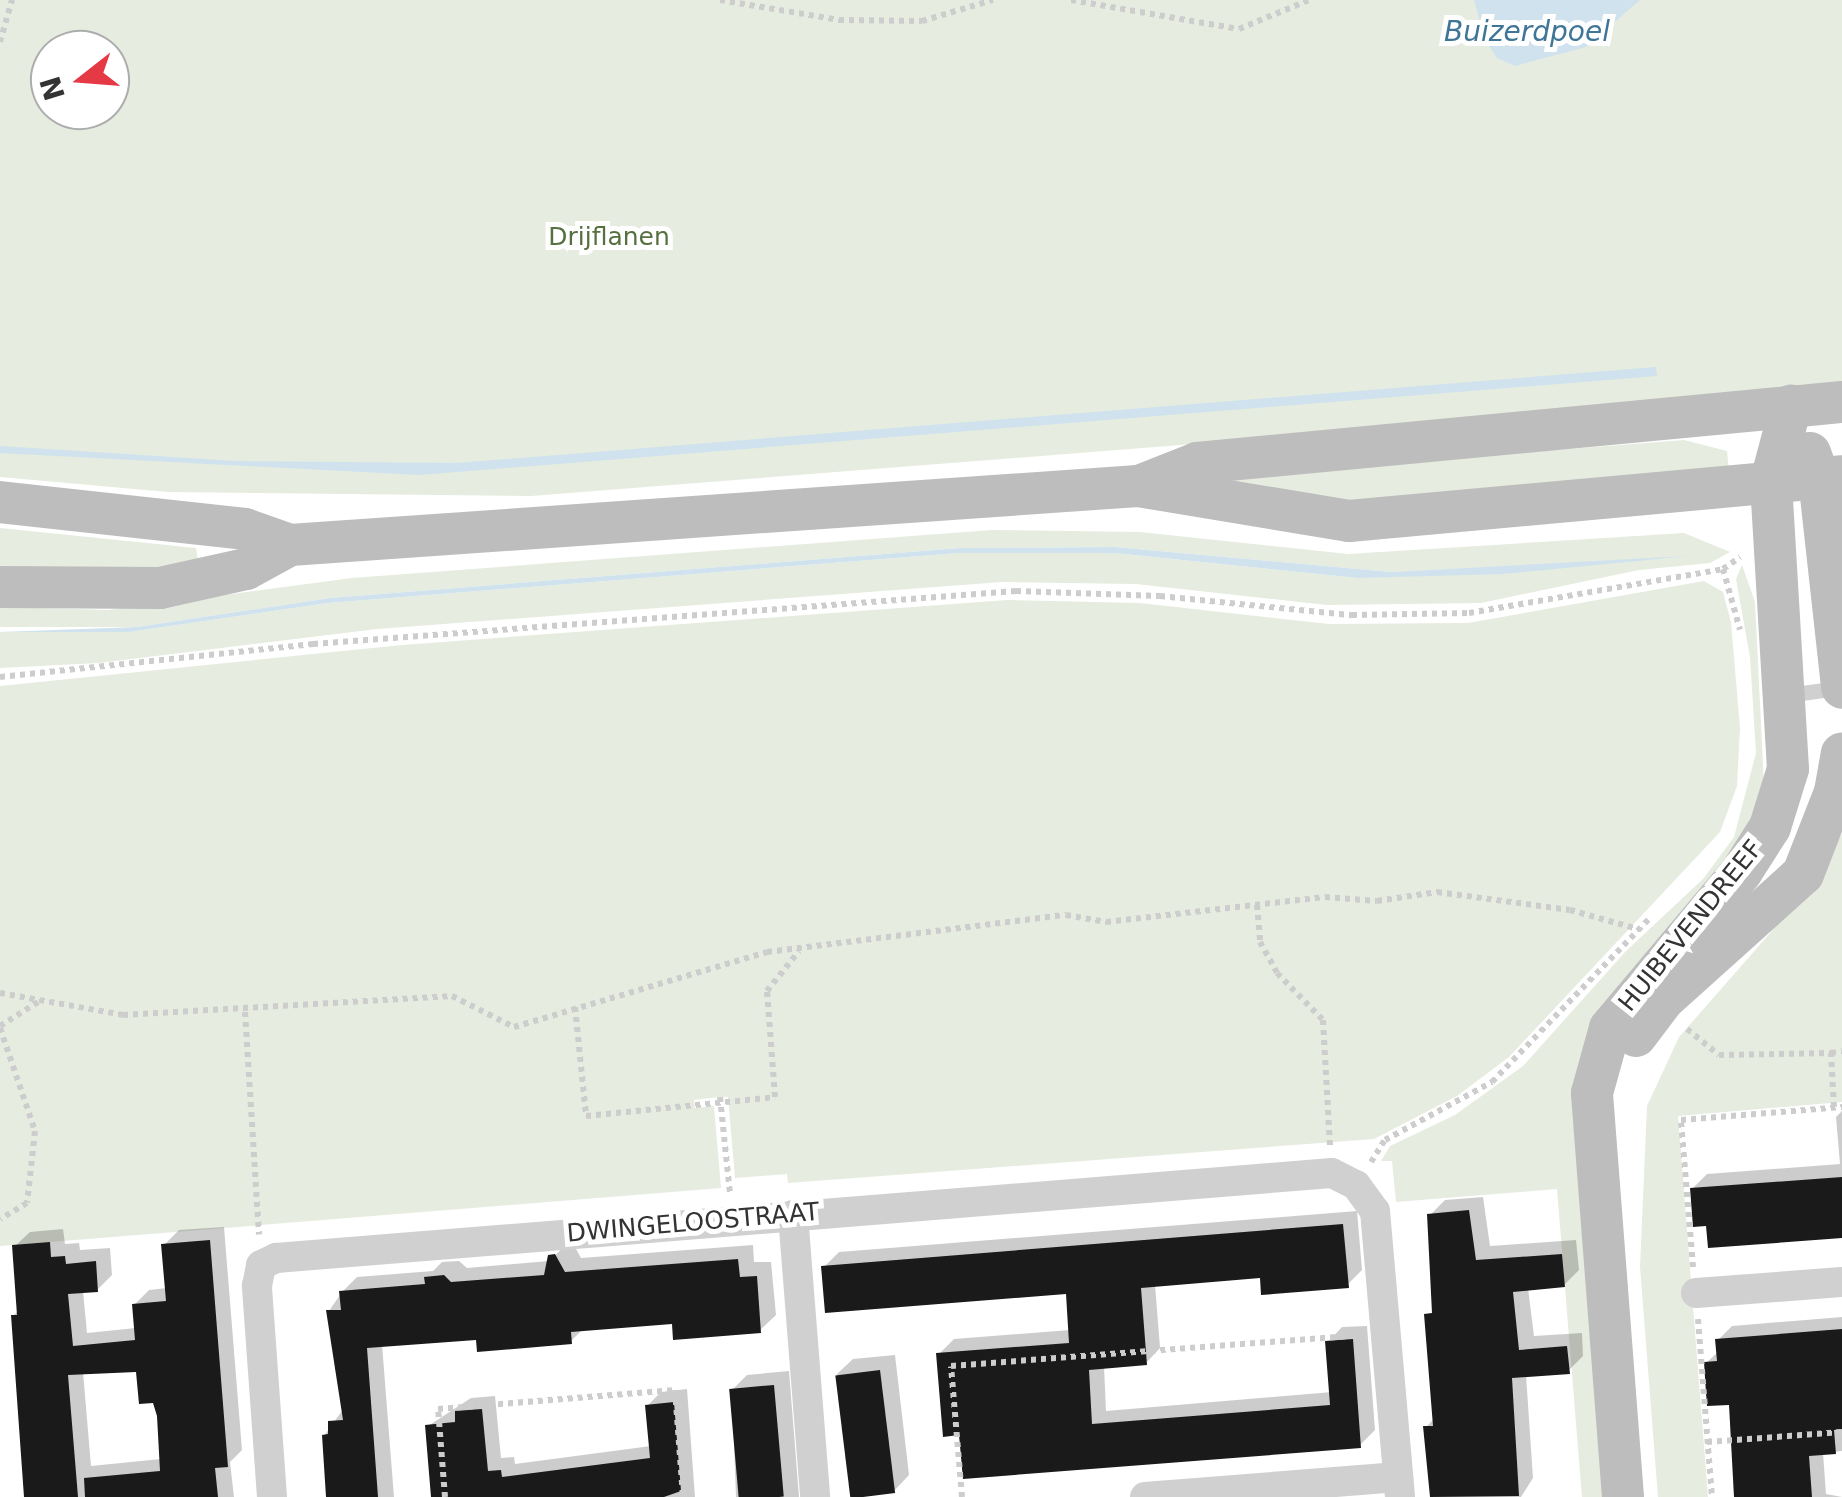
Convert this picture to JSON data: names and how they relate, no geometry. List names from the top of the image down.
{
  "streets": {
    "main road": ["HUIBEVENDREEF"],
    "street": ["DWINGELOOSTRAAT"]
  },
  "water": ["Buizerdpoel"],
  "parks": ["Drijflanen"],
  "north": "left"
}
